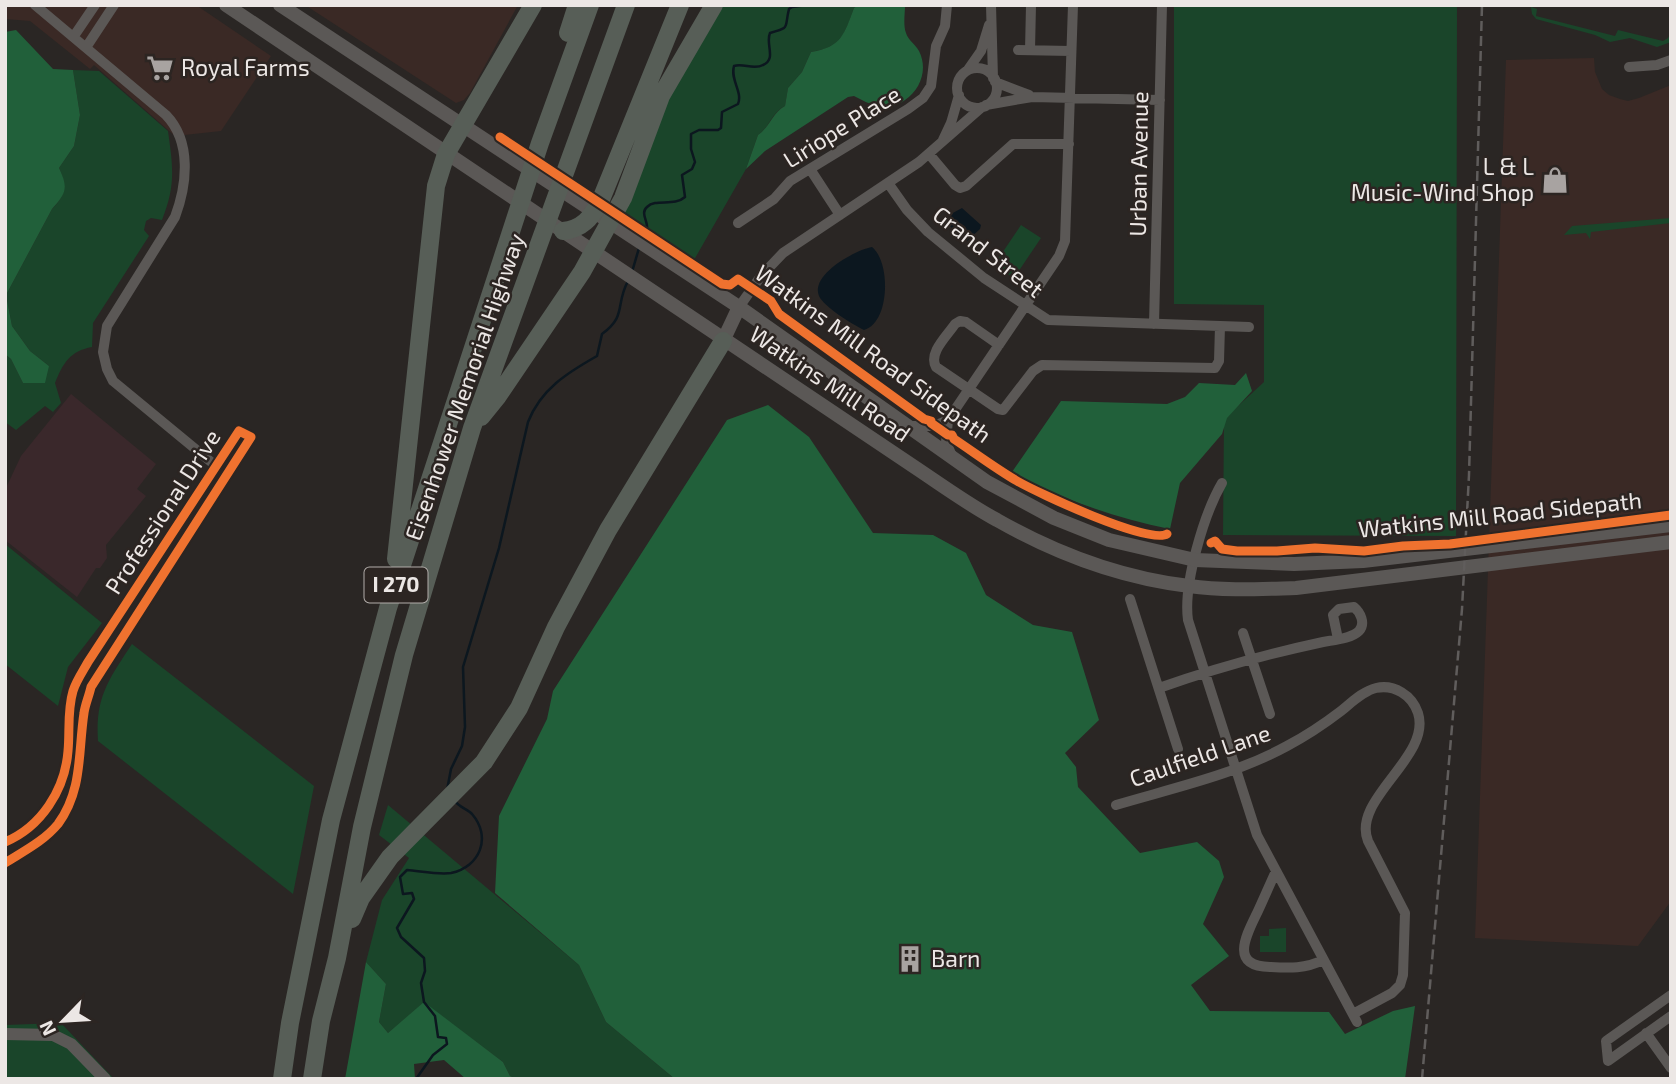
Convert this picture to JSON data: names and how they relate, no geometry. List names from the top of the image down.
{
  "streets": {
    "highway": ["Eisenhower Memorial Highway", "I 270"],
    "main road": ["Watkins Mill Road"],
    "street": [
      "Liriope Place",
      "Urban Avenue",
      "Grand Street",
      "Professional Drive",
      "Caulfield Lane"
    ],
    "cycle path": ["Watkins Mill Road Sidepath"]
  },
  "crossings": [
    ["Urban Avenue", "Grand Street"]
  ],
  "places": {
    "supermarket": ["Royal Farms"],
    "shop": ["L & L Music-Wind Shop"],
    "building": ["Barn"]
  },
  "north": "bottom left"
}
